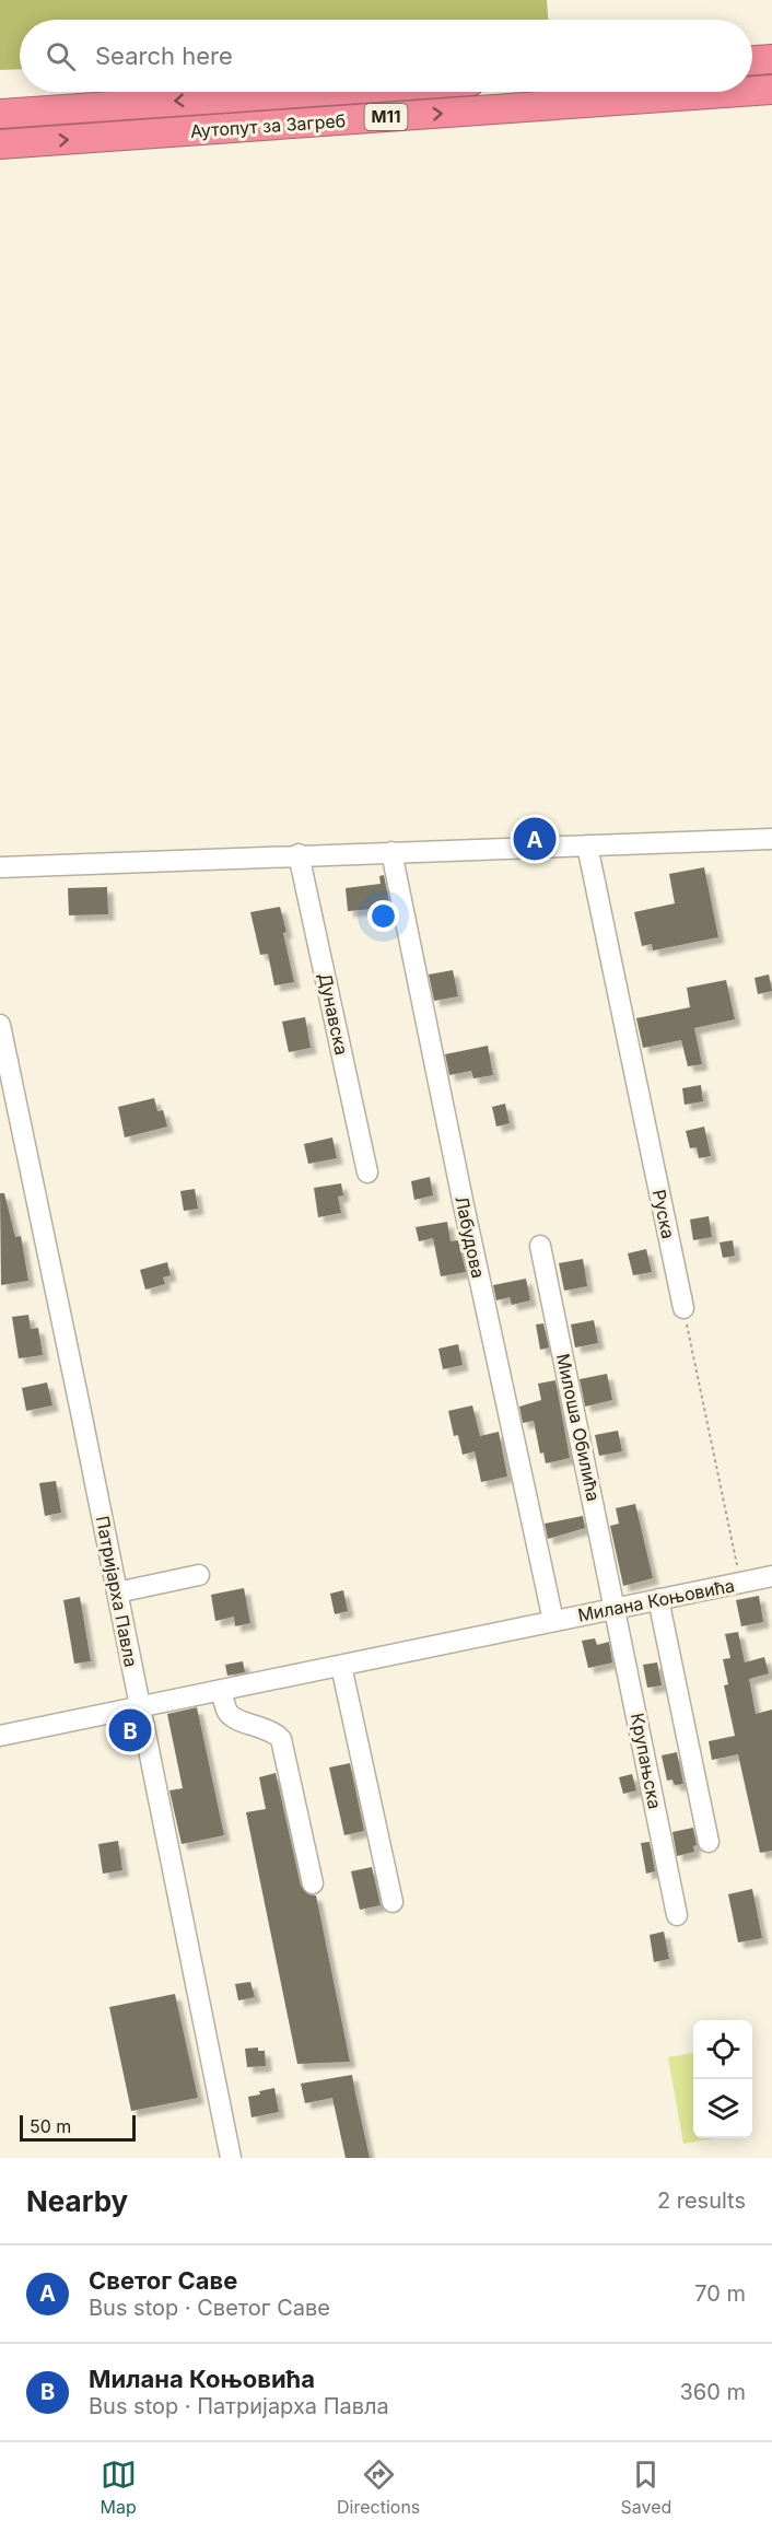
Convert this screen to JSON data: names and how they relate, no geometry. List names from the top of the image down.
{
  "streets": {
    "highway": ["M11", "Аутопут за Загреб"],
    "street": [
      "Дунавска",
      "Руска",
      "Лабудова",
      "Милоша Обилића",
      "Патријарха Павла",
      "Милана Коњовића",
      "Крупањска"
    ]
  },
  "crossings": [
    ["Лабудова", "Милана Коњовића"],
    ["Милоша Обилића", "Милана Коњовића"],
    ["Милоша Обилића", "Крупањска"],
    ["Патријарха Павла", "Милана Коњовића"],
    ["Милана Коњовића", "Крупањска"]
  ],
  "scale_bar": "50 m",
  "page": {
    "search": "Search here",
    "pins": ["A", "B"],
    "scale": "50 m",
    "heading": ["Nearby", "2 results"],
    "list": [
      {
        "mark": "A",
        "name": "Светог Саве",
        "note": "Bus stop · Светог Саве",
        "value": "70 m"
      },
      {
        "mark": "B",
        "name": "Милана Коњовића",
        "note": "Bus stop · Патријарха Павла",
        "value": "360 m"
      }
    ],
    "nav": ["Map", "Directions", "Saved"]
  }
}
